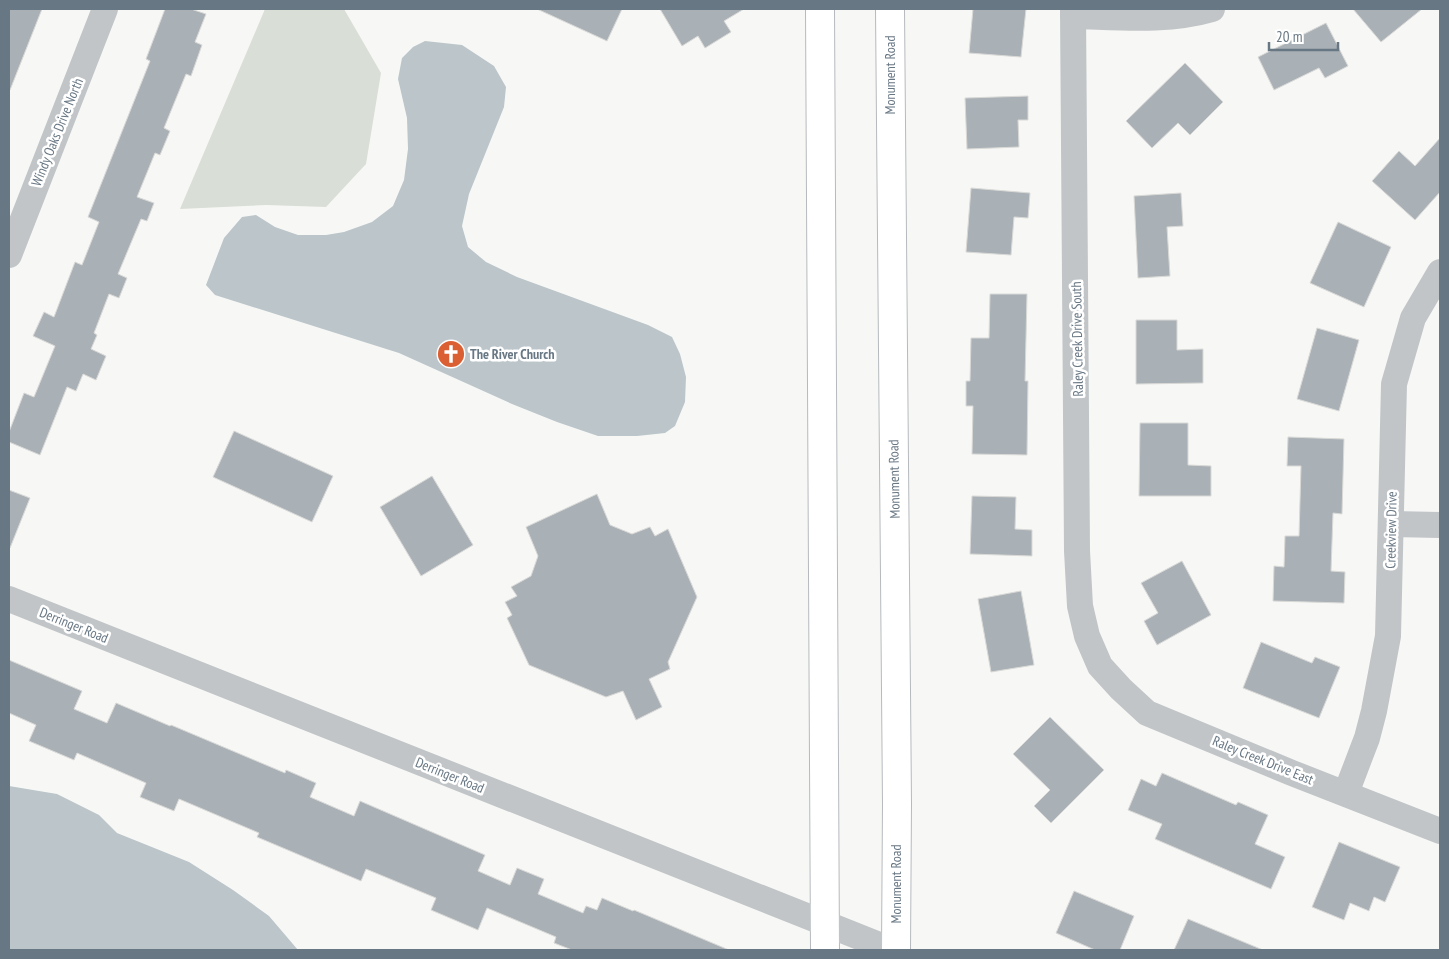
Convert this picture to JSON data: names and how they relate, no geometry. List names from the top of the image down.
{
  "streets": {
    "main road": ["Monument Road"],
    "street": [
      "Windy Oaks Drive North",
      "Raley Creek Drive South",
      "Creekview Drive",
      "Derringer Road",
      "Raley Creek Drive East"
    ]
  },
  "crossings": [
    ["Raley Creek Drive South", "Raley Creek Drive East"],
    ["Creekview Drive", "Raley Creek Drive East"]
  ],
  "places": {
    "church": ["The River Church"]
  },
  "scale_bar": "20 m"
}
